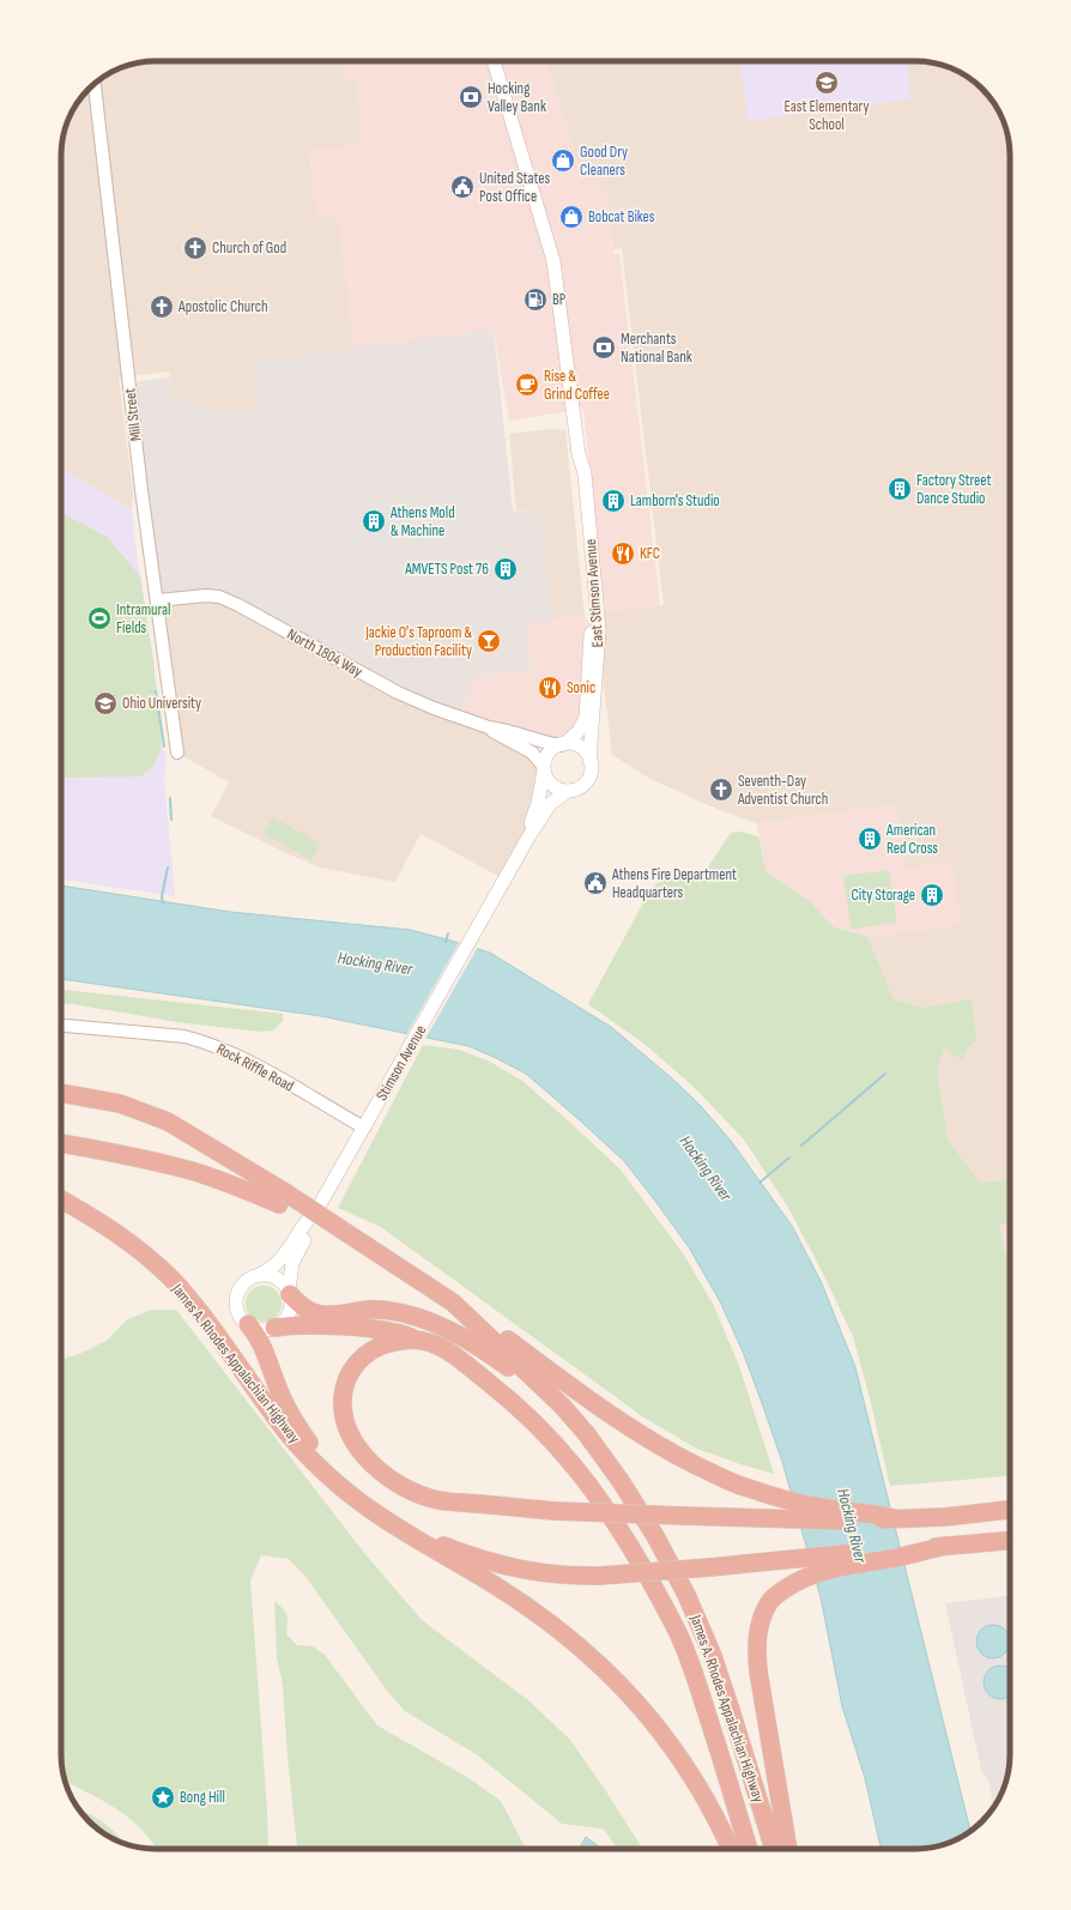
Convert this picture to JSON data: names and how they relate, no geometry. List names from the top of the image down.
{
  "streets": {
    "highway": ["James A. Rhodes Appalachian Highway"],
    "main road": ["East Stimson Avenue", "Stimson Avenue"],
    "street": ["Mill Street", "North 1804 Way", "Rock Riffle Road"]
  },
  "crossings": [
    ["Mill Street", "North 1804 Way"],
    ["East Stimson Avenue", "North 1804 Way"],
    ["East Stimson Avenue", "Stimson Avenue"],
    ["North 1804 Way", "Stimson Avenue"],
    ["Stimson Avenue", "Rock Riffle Road"]
  ],
  "water": ["Hocking River"],
  "places": {
    "school or university": ["East Elementary School", "Ohio University"],
    "bank": ["Hocking Valley Bank", "Merchants National Bank"],
    "shop": ["Good Dry Cleaners", "Bobcat Bikes"],
    "public building": ["United States Post Office", "Athens Fire Department Headquarters"],
    "church": ["Church of God", "Apostolic Church", "Seventh-Day Adventist Church"],
    "fuel station": ["BP"],
    "cafe": ["Rise & Grind Coffee"],
    "building": [
      "Factory Street Dance Studio",
      "Lamborn's Studio",
      "Athens Mold & Machine",
      "AMVETS Post 76",
      "American Red Cross",
      "City Storage"
    ],
    "restaurant": ["KFC", "Sonic"],
    "sports": ["Intramural Fields"],
    "bar": ["Jackie O's Taproom & Production Facility"],
    "place": ["Bong Hill"]
  }
}
